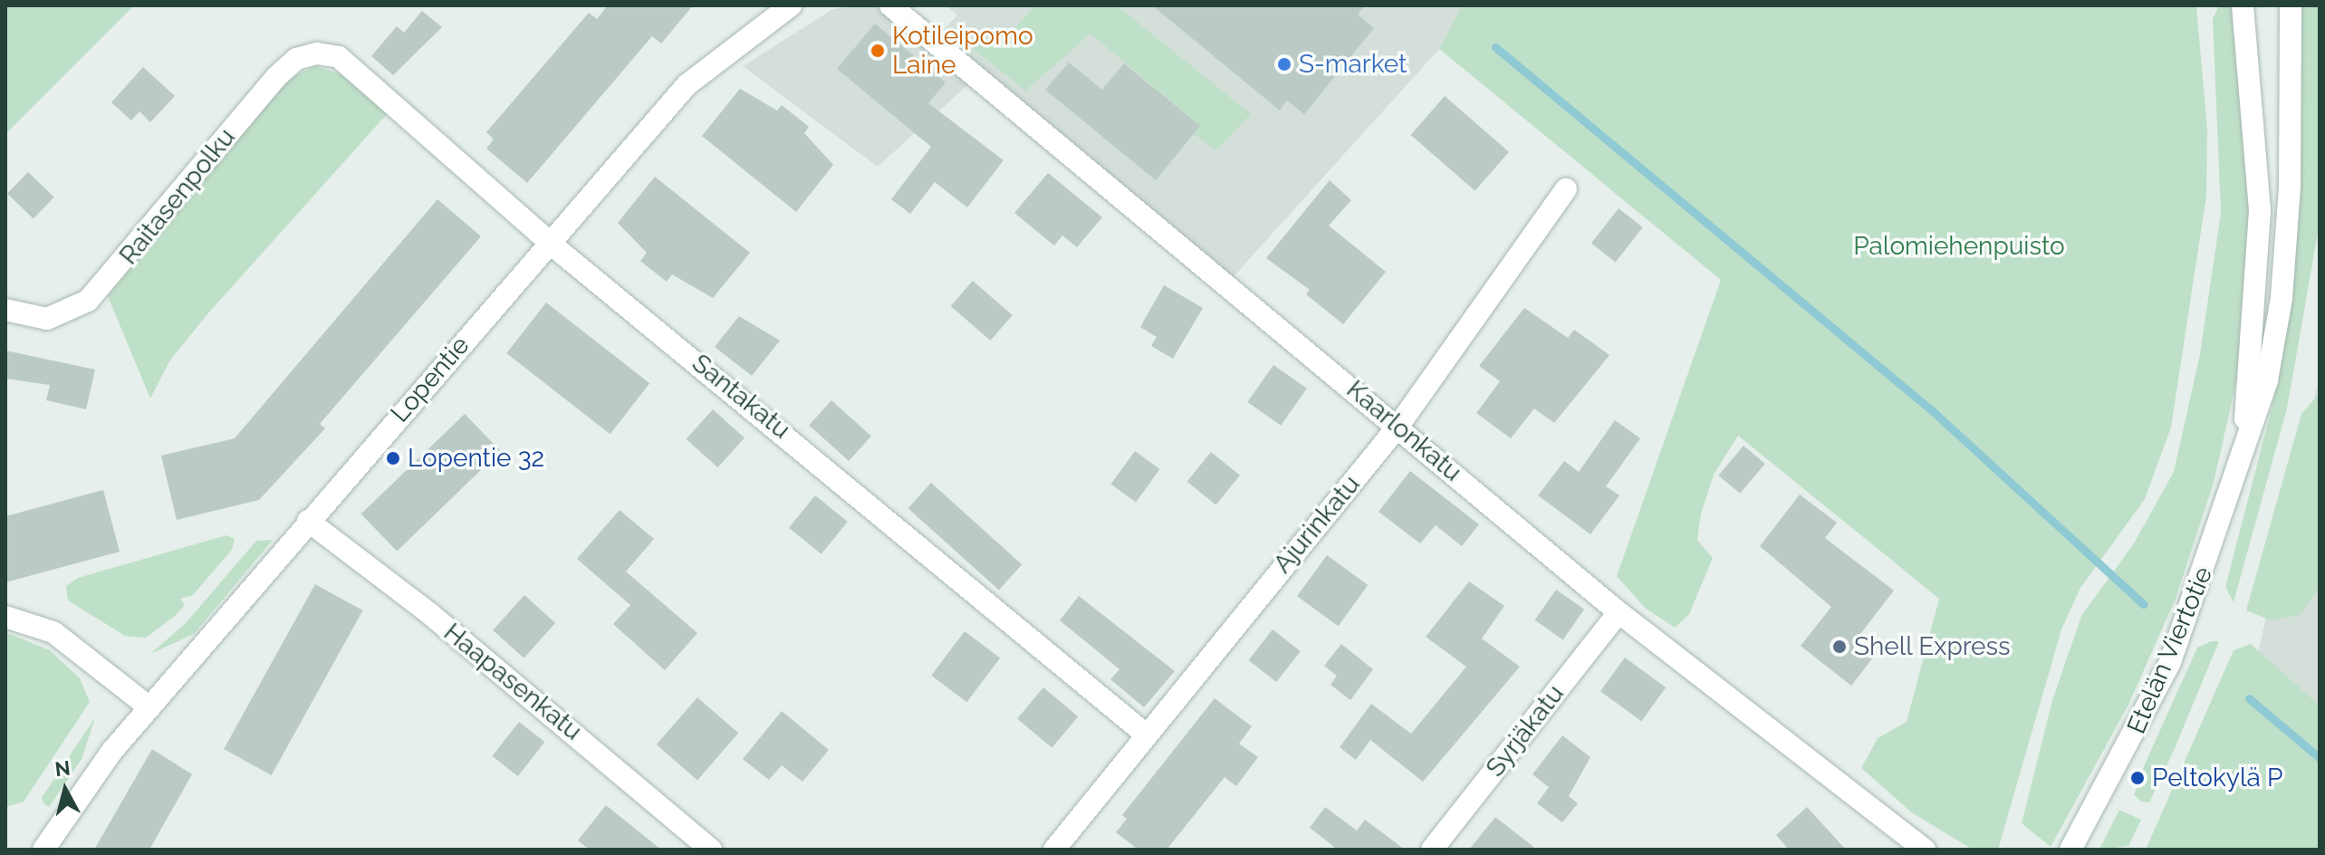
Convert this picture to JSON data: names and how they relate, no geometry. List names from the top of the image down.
{
  "streets": {
    "street": [
      "Raitasenpolku",
      "Lopentie",
      "Santakatu",
      "Kaarlonkatu",
      "Ajurinkatu",
      "Etelän Viertotie",
      "Haapasenkatu",
      "Syrjäkatu"
    ]
  },
  "crossings": [
    ["Raitasenpolku", "Santakatu"],
    ["Lopentie", "Santakatu"],
    ["Lopentie", "Haapasenkatu"],
    ["Santakatu", "Ajurinkatu"],
    ["Kaarlonkatu", "Ajurinkatu"],
    ["Kaarlonkatu", "Syrjäkatu"]
  ],
  "parks": ["Palomiehenpuisto"],
  "places": [
    "Kotileipomo Laine",
    "S-market",
    "Lopentie 32",
    "Shell Express",
    "Peltokylä P"
  ],
  "north": "top"
}
